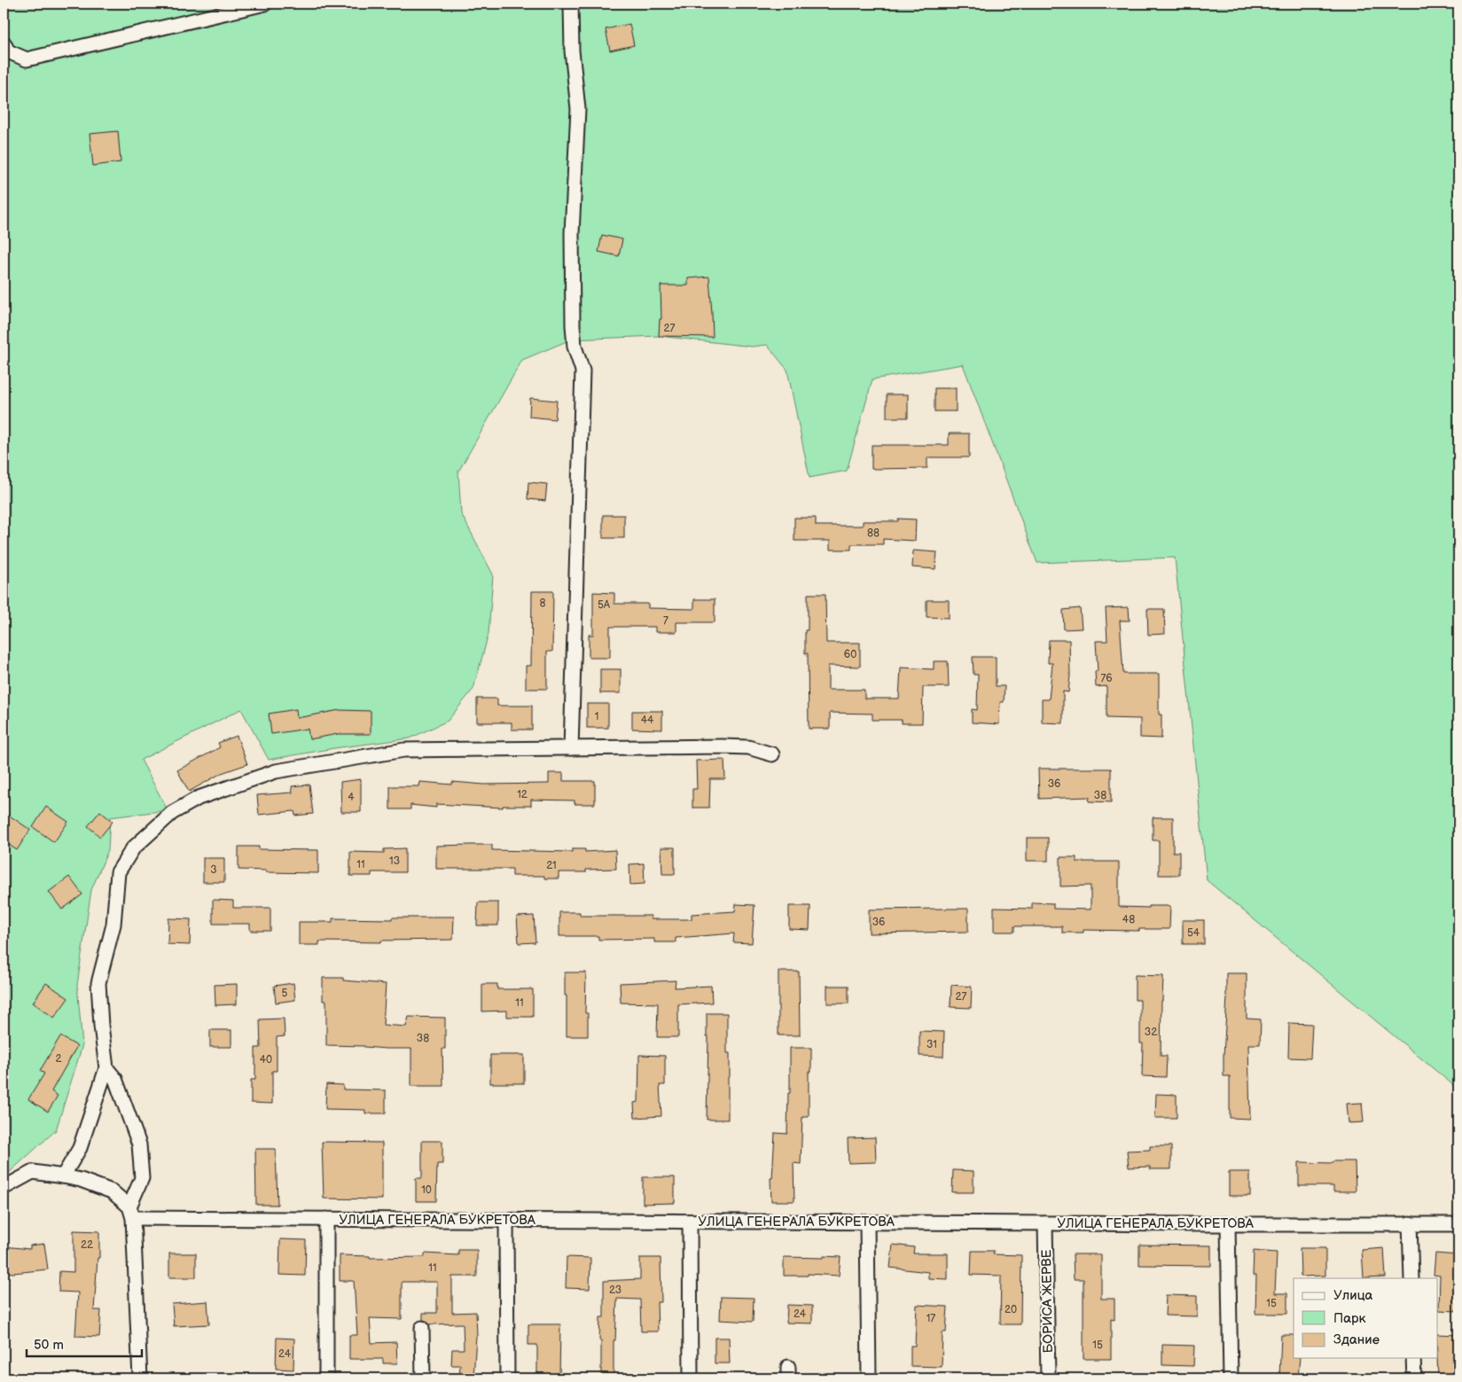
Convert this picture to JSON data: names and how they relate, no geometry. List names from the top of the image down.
{
  "streets": {
    "street": ["УЛИЦА ГЕНЕРАЛА БУКРЕТОВА", "БОРИСА ЖЕРВЕ"]
  },
  "crossings": [
    ["УЛИЦА ГЕНЕРАЛА БУКРЕТОВА", "БОРИСА ЖЕРВЕ"]
  ],
  "house_numbers": [
    "27",
    "88",
    "8",
    "5А",
    "7",
    "60",
    "76",
    "1",
    "44",
    "36",
    "12",
    "38",
    "4",
    "13",
    "11",
    "21",
    "3",
    "48",
    "36",
    "54",
    "5",
    "27",
    "11",
    "32",
    "38",
    "31",
    "2",
    "40",
    "10",
    "22",
    "11",
    "23",
    "15",
    "20",
    "24",
    "17",
    "15",
    "24"
  ],
  "legend": ["Улица", "Парк", "Здание"],
  "scale_bar": "50 m"
}
